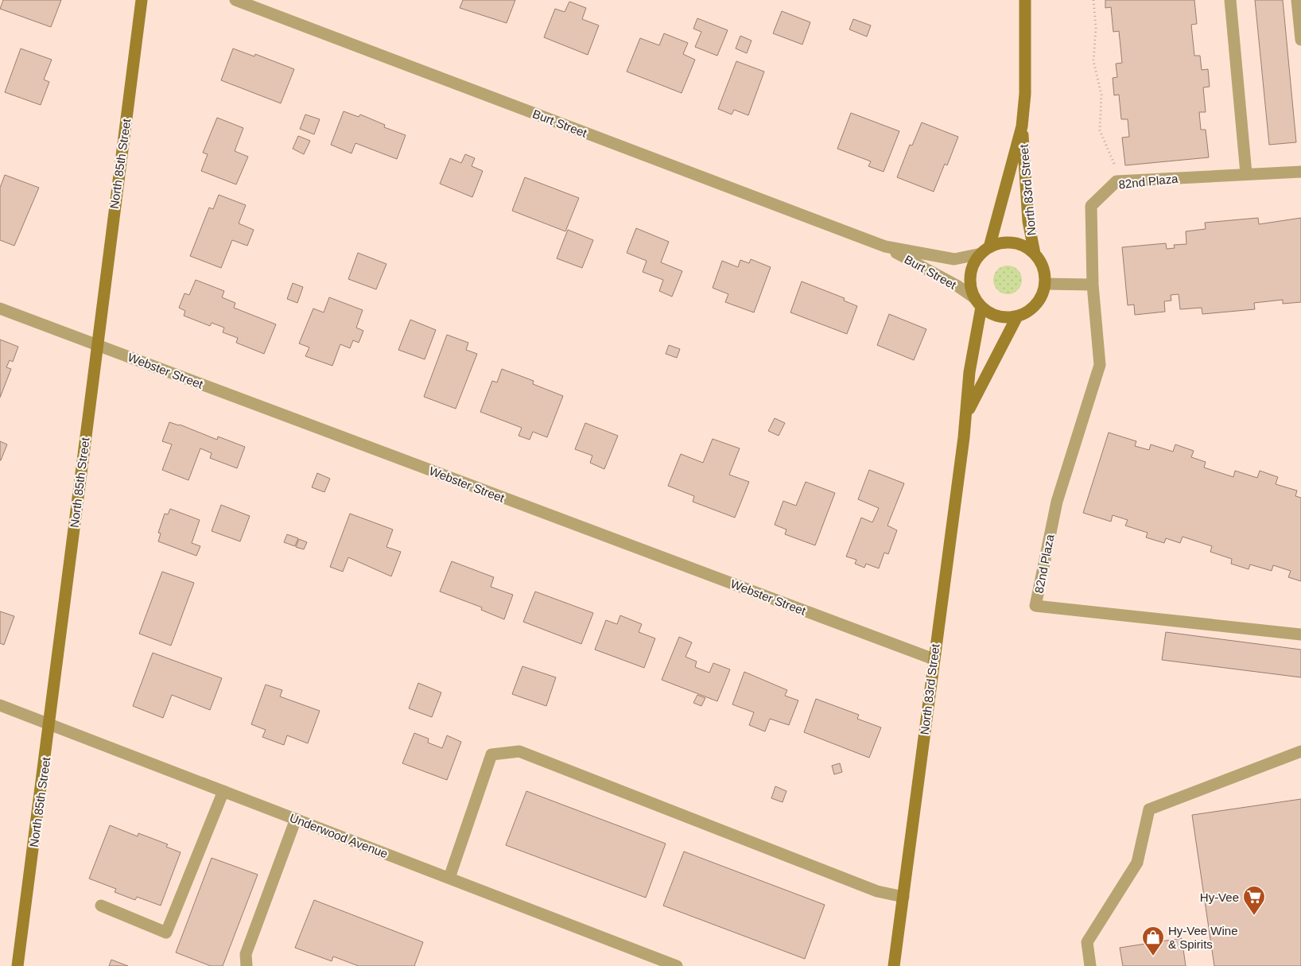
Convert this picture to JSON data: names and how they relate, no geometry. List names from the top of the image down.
{
  "streets": {
    "street": [
      "Burt Street",
      "North 85th Street",
      "82nd Plaza",
      "North 83rd Street",
      "Webster Street",
      "Underwood Avenue"
    ]
  },
  "crossings": [
    ["Burt Street", "North 83rd Street"],
    ["North 85th Street", "Webster Street"],
    ["North 85th Street", "Underwood Avenue"],
    ["North 83rd Street", "Webster Street"]
  ],
  "places": {
    "supermarket": ["Hy-Vee"],
    "shop": ["Hy-Vee Wine & Spirits"]
  }
}
